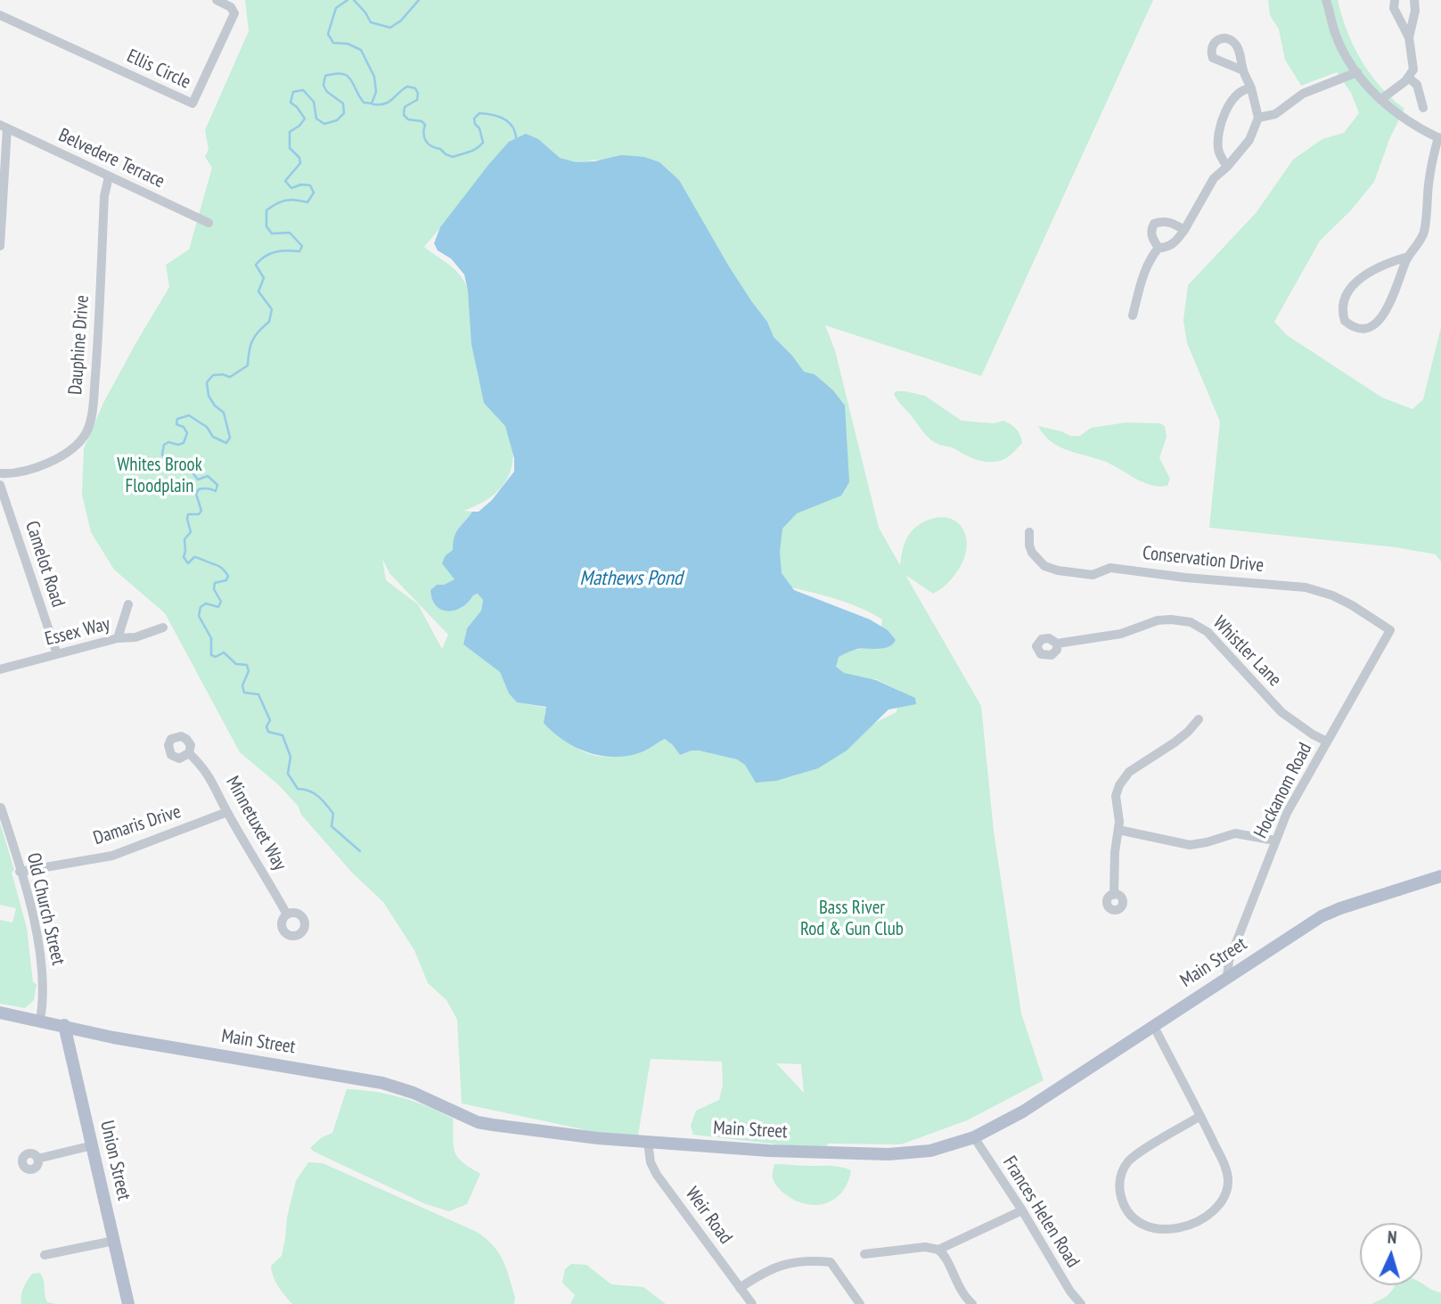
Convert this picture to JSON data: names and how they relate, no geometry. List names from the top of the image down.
{
  "streets": {
    "main road": ["Main Street", "Union Street"],
    "street": [
      "Ellis Circle",
      "Belvedere Terrace",
      "Dauphine Drive",
      "Conservation Drive",
      "Camelot Road",
      "Essex Way",
      "Whistler Lane",
      "Hockanom Road",
      "Minnetuxet Way",
      "Damaris Drive",
      "Old Church Street",
      "Frances Helen Road",
      "Weir Road"
    ]
  },
  "crossings": [
    ["Belvedere Terrace", "Dauphine Drive"],
    ["Dauphine Drive", "Camelot Road"],
    ["Conservation Drive", "Hockanom Road"],
    ["Camelot Road", "Essex Way"],
    ["Whistler Lane", "Hockanom Road"],
    ["Hockanom Road", "Main Street"],
    ["Minnetuxet Way", "Damaris Drive"],
    ["Damaris Drive", "Old Church Street"],
    ["Old Church Street", "Main Street"],
    ["Main Street", "Union Street"],
    ["Main Street", "Frances Helen Road"],
    ["Main Street", "Weir Road"]
  ],
  "water": ["Mathews Pond"],
  "parks": ["Whites Brook Floodplain", "Bass River Rod & Gun Club"],
  "north": "top"
}
